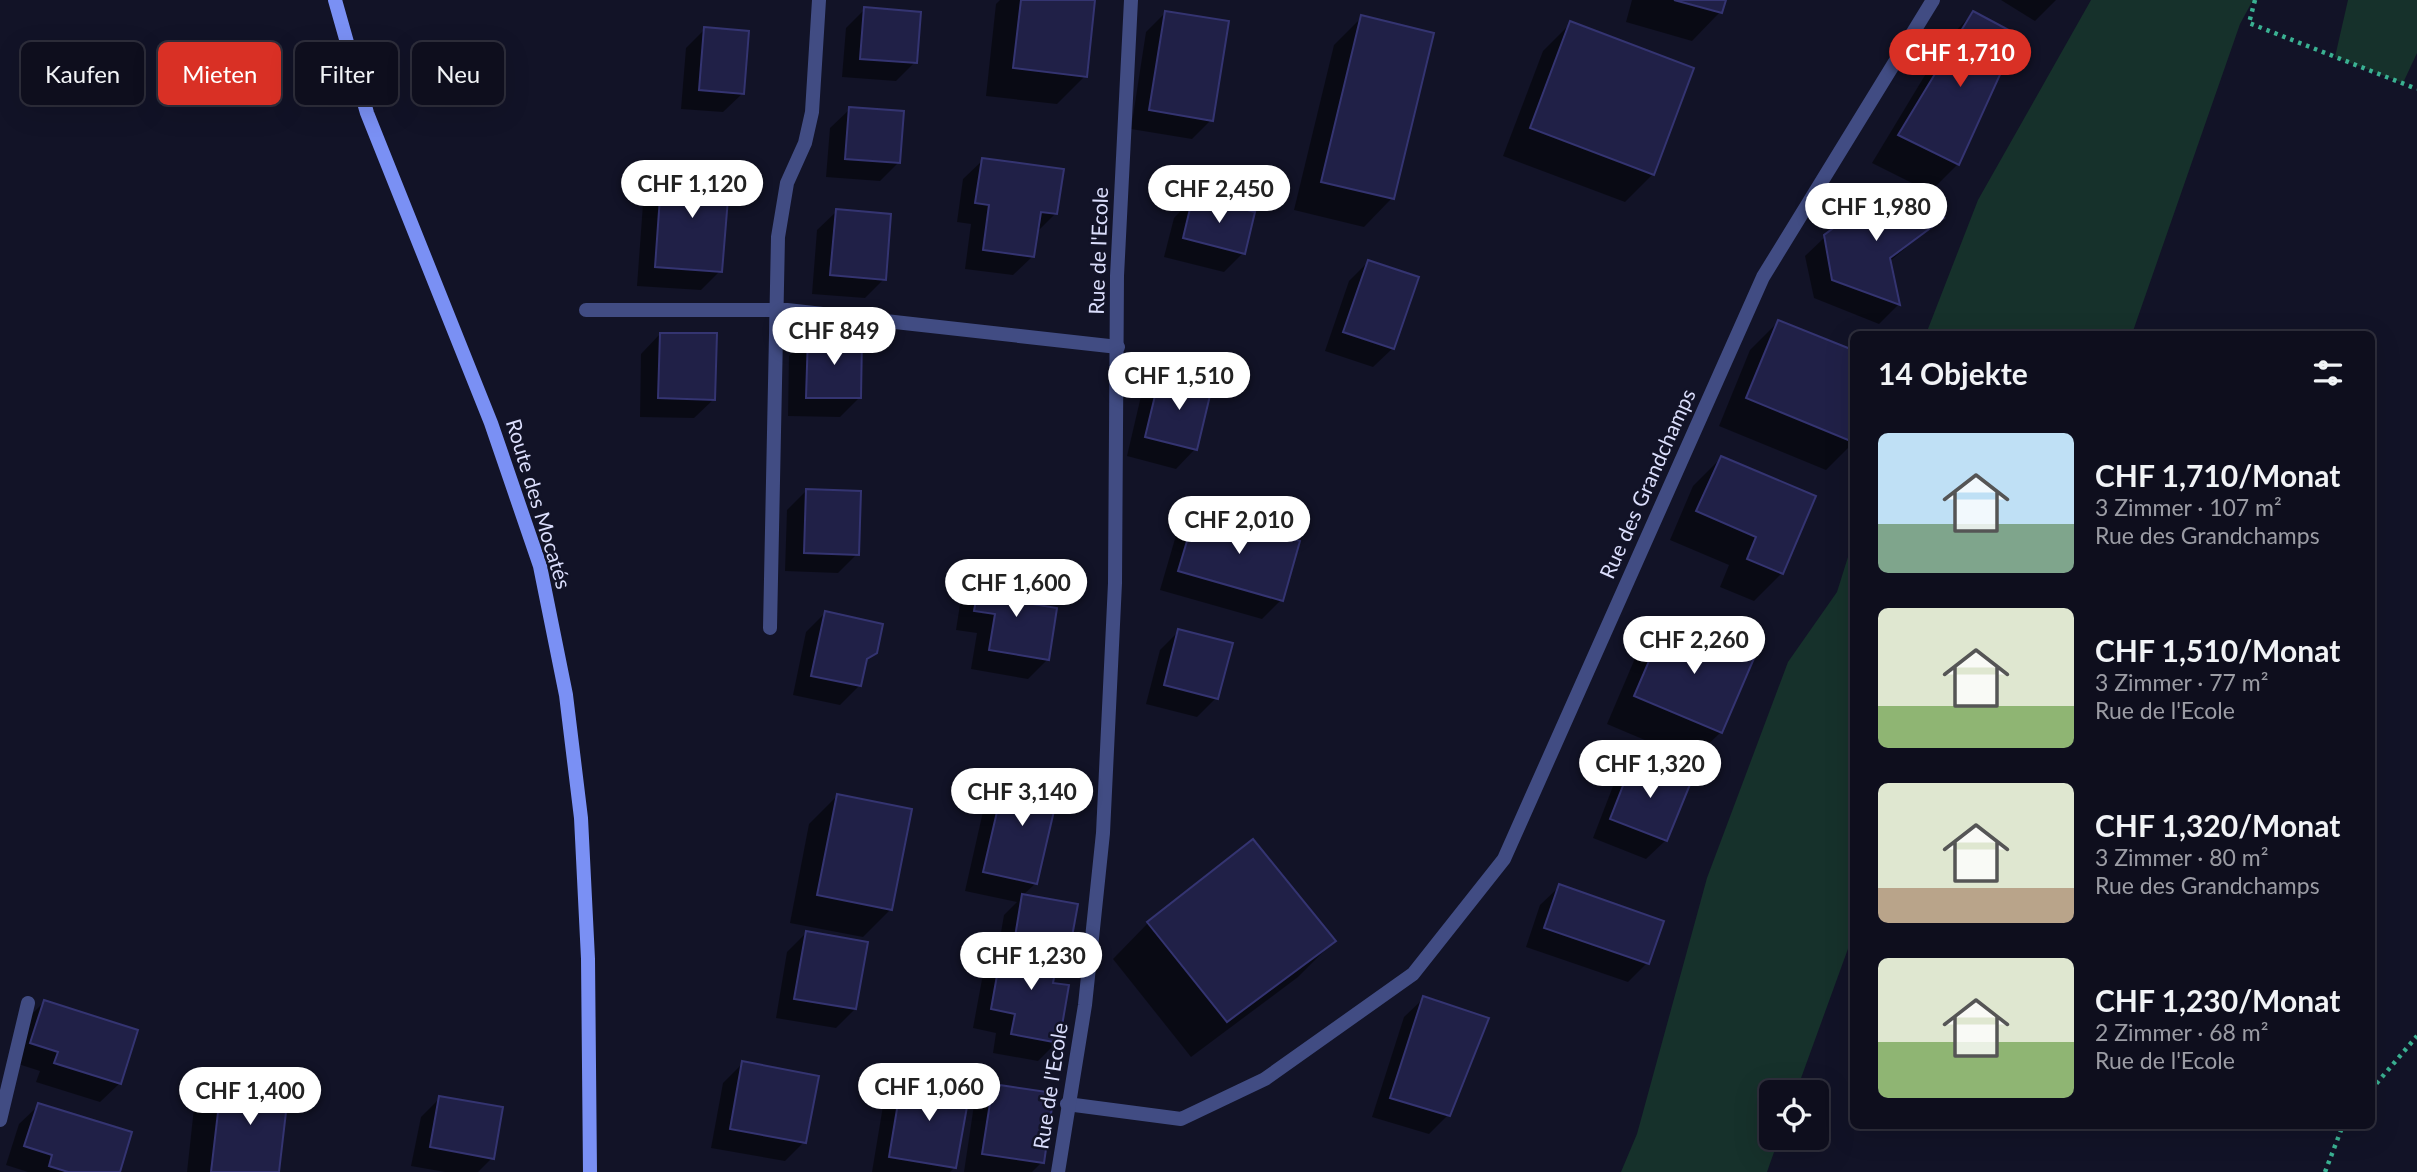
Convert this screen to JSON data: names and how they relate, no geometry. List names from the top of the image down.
{
  "streets": {
    "street": ["Rue de l'Ecole", "Rue des Grandchamps", "Route des Mocatés"]
  },
  "crossings": [
    ["Rue de l'Ecole", "Rue des Grandchamps"]
  ],
  "page": {
    "price": [
      "CHF 1,710",
      "CHF 1,120",
      "CHF 2,450",
      "CHF 1,980",
      "CHF 849",
      "CHF 1,510",
      "CHF 2,010",
      "CHF 1,600",
      "CHF 2,260",
      "CHF 1,320",
      "CHF 3,140",
      "CHF 1,230",
      "CHF 1,060",
      "CHF 1,400"
    ],
    "chip": [
      "Kaufen",
      "Mieten",
      "Filter",
      "Neu"
    ],
    "heading": "14 Objekte",
    "list": [
      {
        "name": "CHF 1,710/Monat",
        "note": "3 Zimmer · 107 m² · Rue des Grandchamps"
      },
      {
        "name": "CHF 1,510/Monat",
        "note": "3 Zimmer · 77 m² · Rue de l'Ecole"
      },
      {
        "name": "CHF 1,320/Monat",
        "note": "3 Zimmer · 80 m² · Rue des Grandchamps"
      },
      {
        "name": "CHF 1,230/Monat",
        "note": "2 Zimmer · 68 m² · Rue de l'Ecole"
      }
    ]
  }
}
